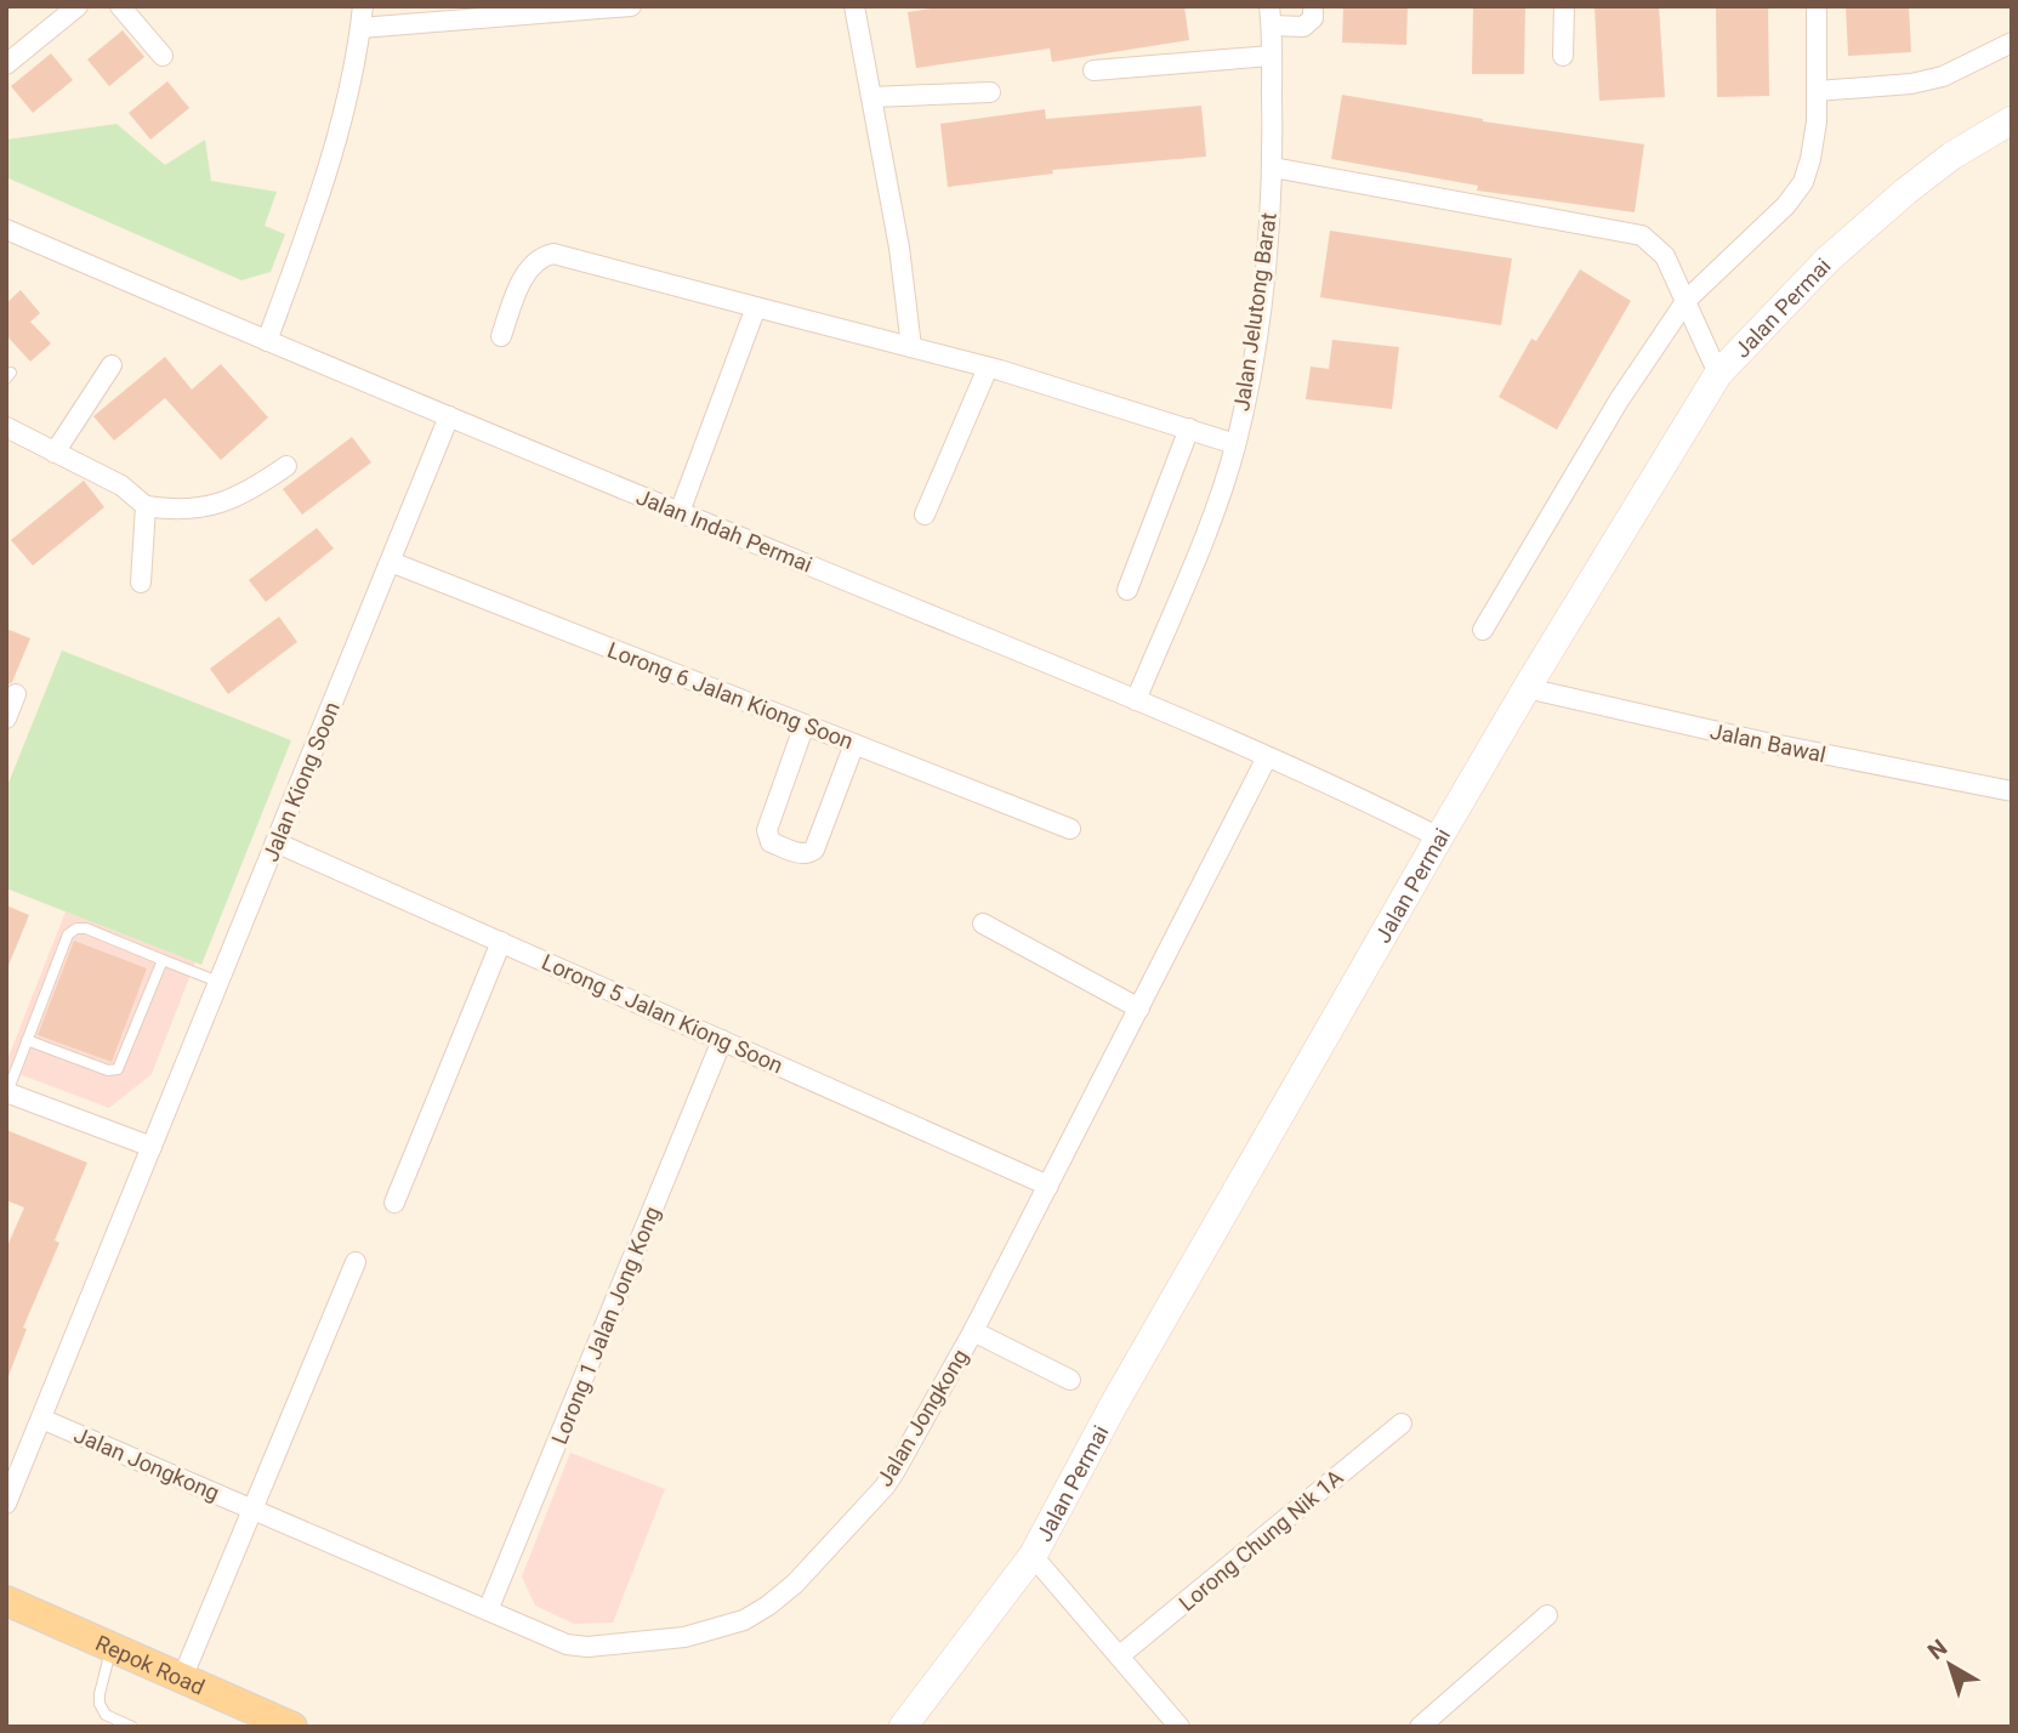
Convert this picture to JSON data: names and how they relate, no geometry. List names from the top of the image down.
{
  "streets": {
    "main road": ["Repok Road"],
    "street": [
      "Jalan Permai",
      "Jalan Jelutong Barat",
      "Jalan Indah Permai",
      "Lorong 6 Jalan Kiong Soon",
      "Jalan Bawal",
      "Jalan Kiong Soon",
      "Lorong 5 Jalan Kiong Soon",
      "Lorong 1 Jalan Jong Kong",
      "Jalan Jongkong",
      "Lorong Chung Nik 1A"
    ]
  },
  "crossings": [
    ["Jalan Permai", "Jalan Indah Permai"],
    ["Jalan Permai", "Jalan Bawal"],
    ["Jalan Jelutong Barat", "Jalan Indah Permai"],
    ["Jalan Indah Permai", "Jalan Kiong Soon"],
    ["Jalan Indah Permai", "Jalan Jongkong"],
    ["Lorong 6 Jalan Kiong Soon", "Jalan Kiong Soon"],
    ["Jalan Kiong Soon", "Lorong 5 Jalan Kiong Soon"],
    ["Jalan Kiong Soon", "Jalan Jongkong"],
    ["Lorong 5 Jalan Kiong Soon", "Lorong 1 Jalan Jong Kong"],
    ["Lorong 5 Jalan Kiong Soon", "Jalan Jongkong"],
    ["Lorong 1 Jalan Jong Kong", "Jalan Jongkong"]
  ],
  "north": "top left"
}
